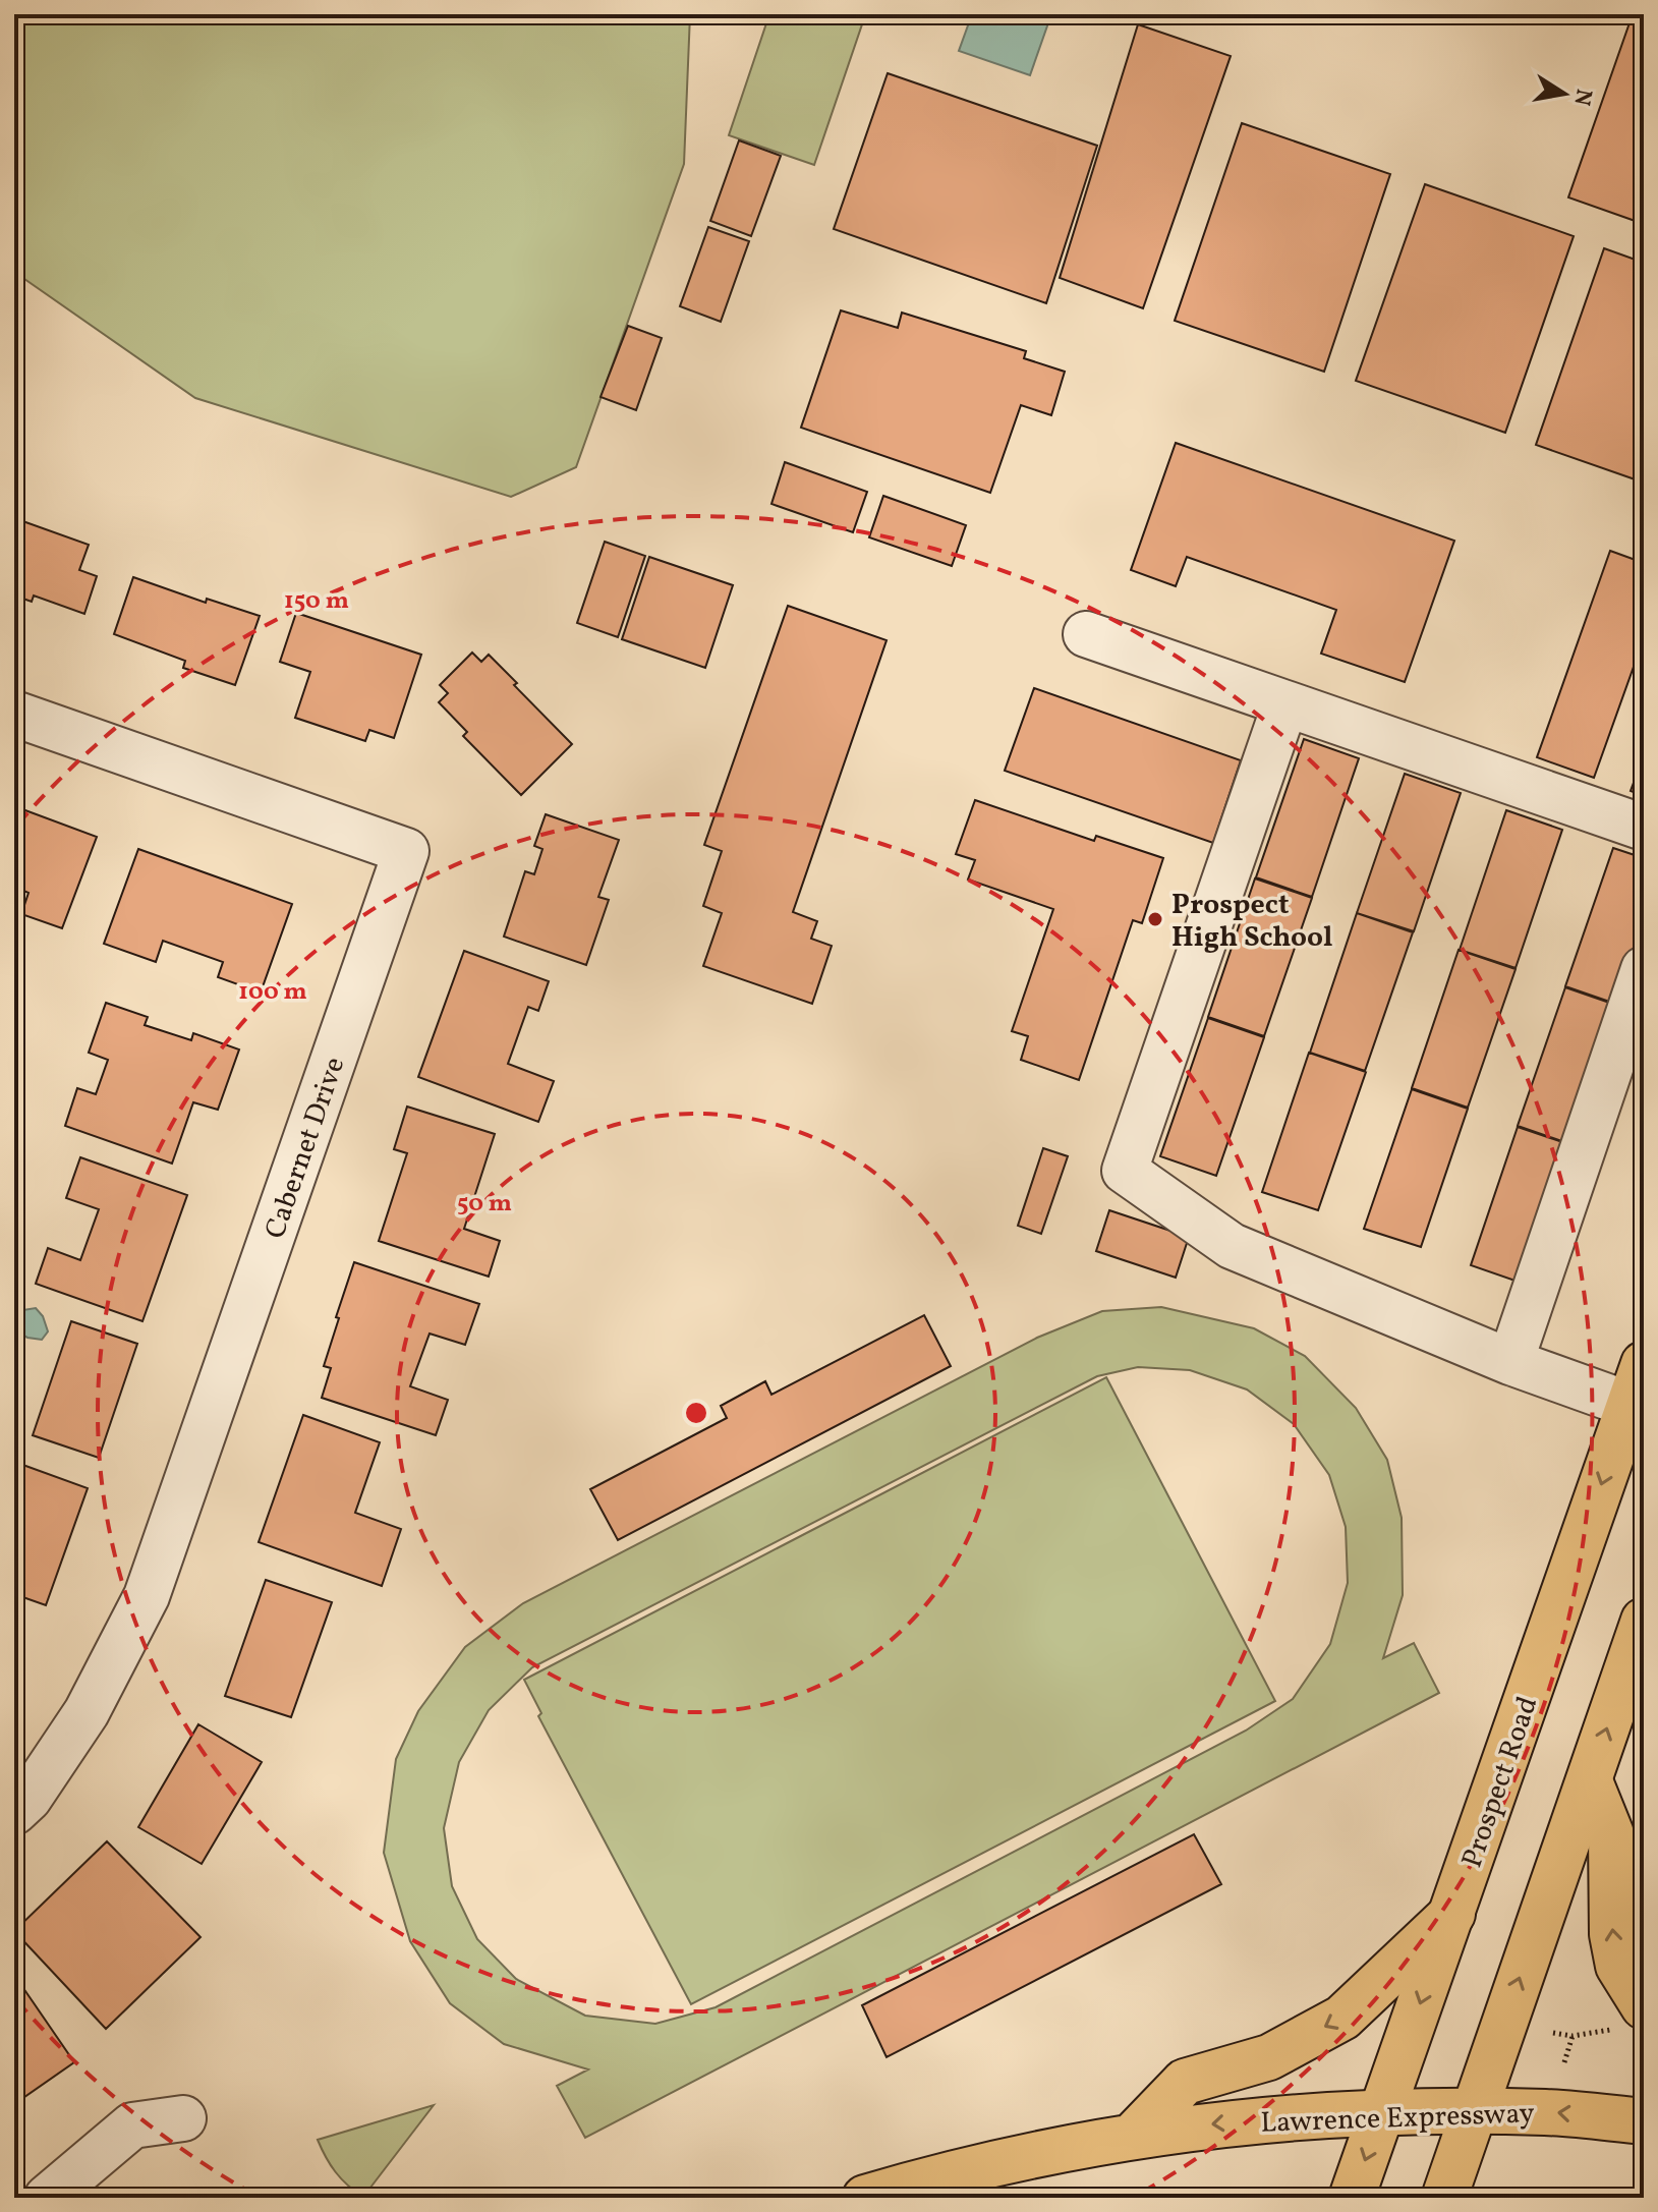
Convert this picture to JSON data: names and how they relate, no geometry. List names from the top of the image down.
{
  "streets": {
    "main road": ["Prospect Road", "Lawrence Expressway"],
    "street": ["Cabernet Drive"]
  },
  "crossings": [
    ["Prospect Road", "Lawrence Expressway"]
  ],
  "one_way": ["Lawrence Expressway"],
  "places": ["Prospect High School"],
  "north": "right",
  "rings": ["150 m", "100 m", "50 m"]
}
